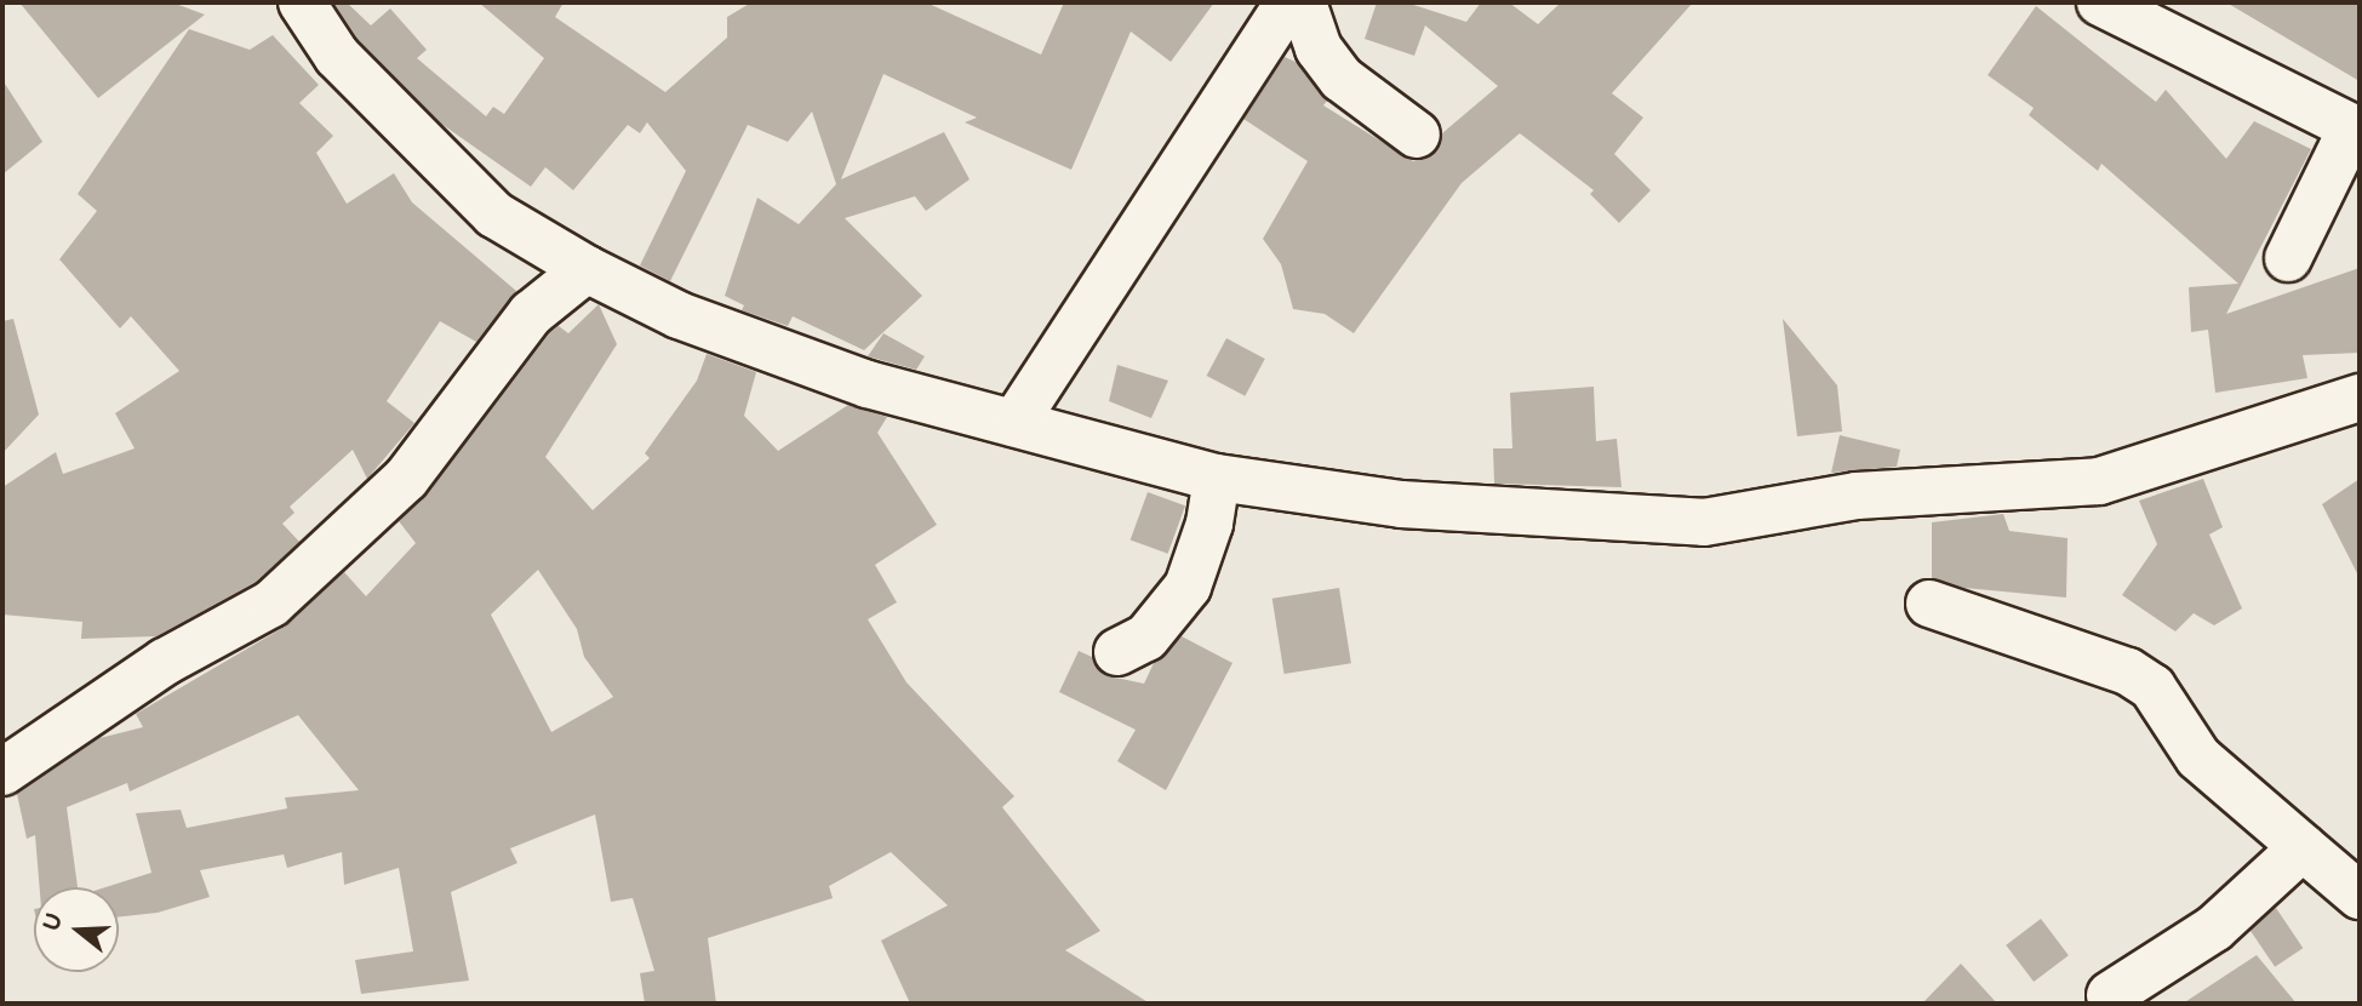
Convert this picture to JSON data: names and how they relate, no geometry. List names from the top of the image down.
{
  "north": "left"
}
